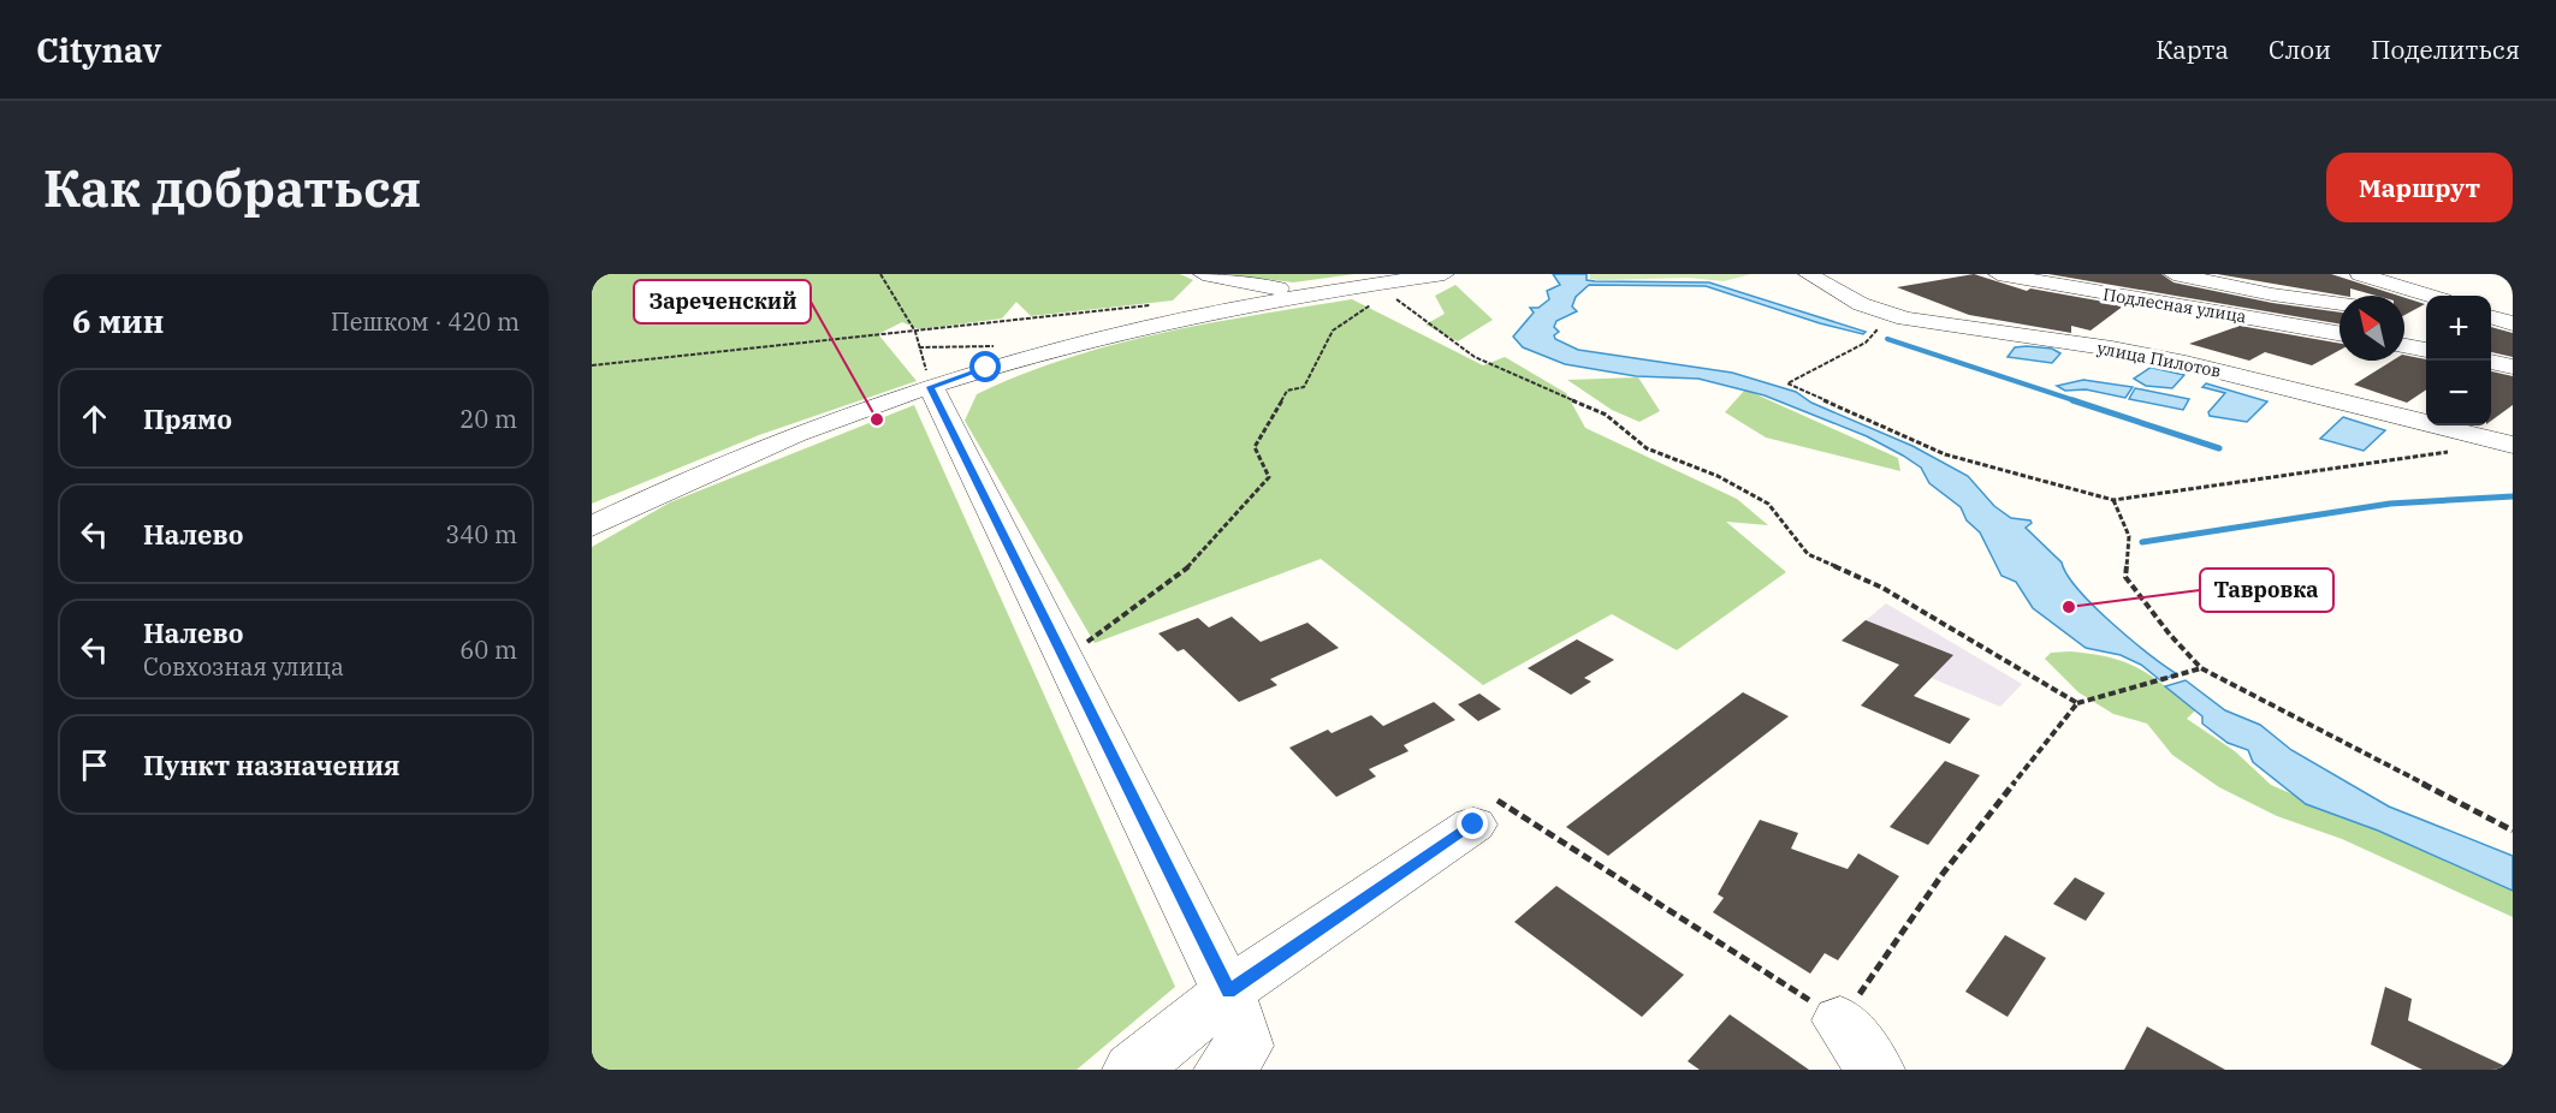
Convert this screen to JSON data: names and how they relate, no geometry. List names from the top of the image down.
{
  "streets": {
    "street": ["Подлесная улица", "улица Пилотов"]
  },
  "places": ["Зареченский", "Тавровка"],
  "north": "top left",
  "page": {
    "header": "Citynav",
    "nav": ["Карта", "Слои", "Поделиться"],
    "buttons": "Маршрут",
    "title": "Как добраться",
    "heading": ["6 мин", "Пешком · 420 m"],
    "map_buttons": ["+", "−"],
    "list": [
      ["Прямо", "20 m"],
      ["Налево", "340 m"],
      ["Налево", "Совхозная улица", "60 m"],
      "Пункт назначения"
    ]
  }
}
